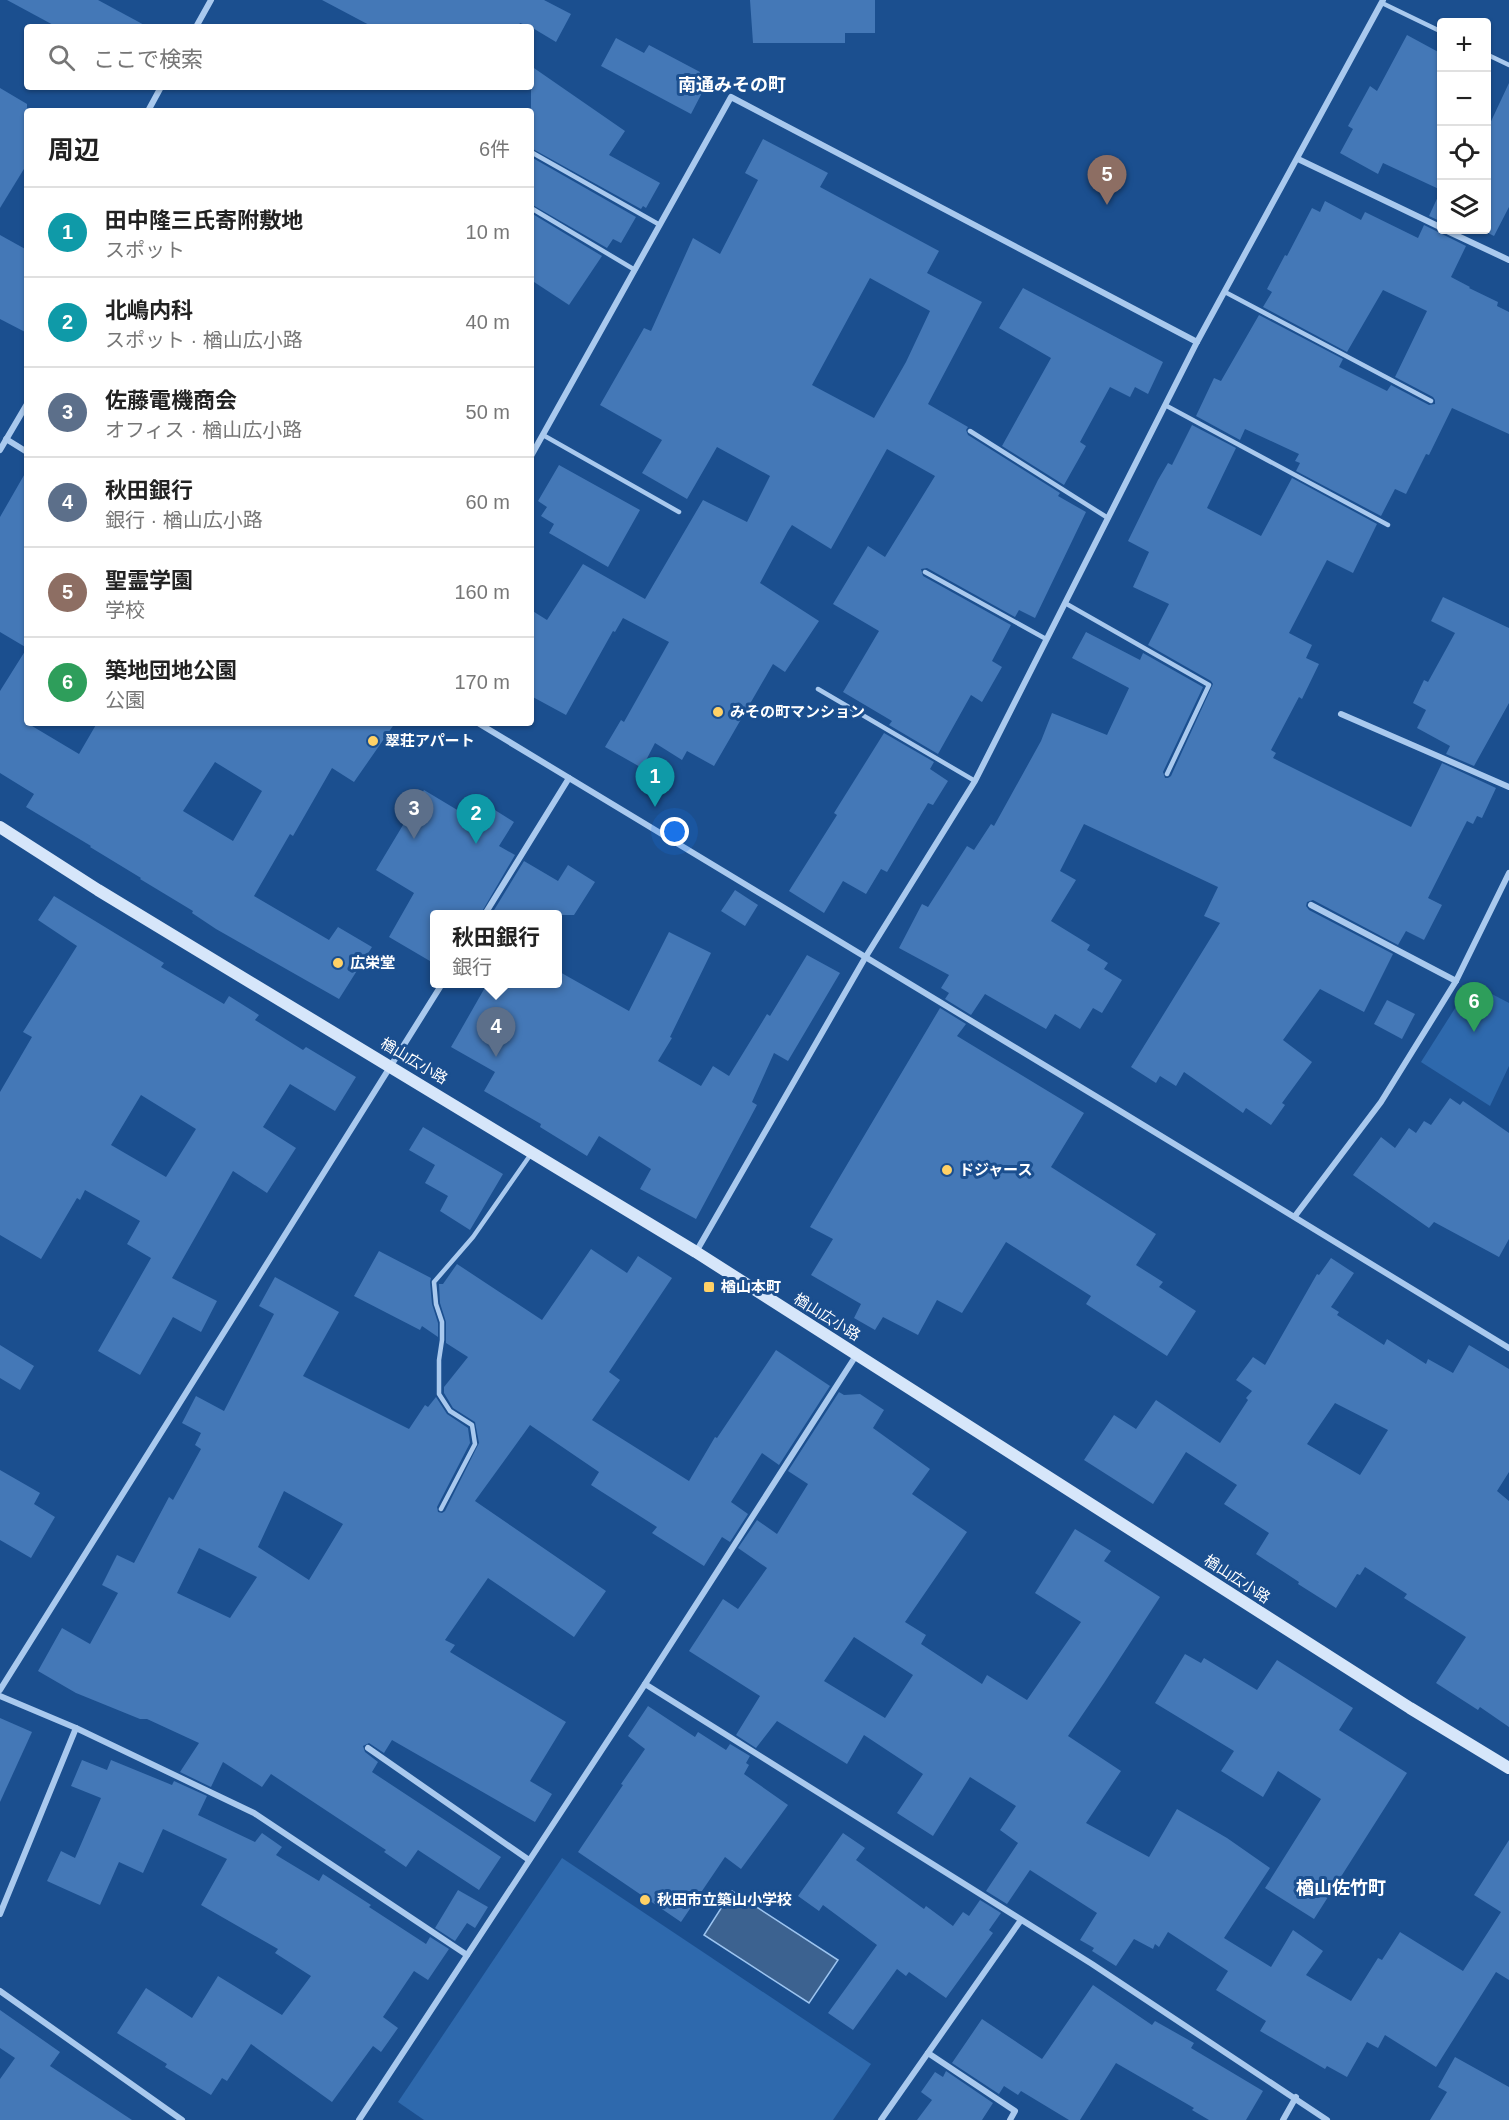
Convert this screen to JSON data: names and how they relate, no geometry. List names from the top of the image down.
{
  "streets": {
    "street": ["楢山広小路"]
  },
  "districts": ["南通みその町", "楢山佐竹町"],
  "places": {
    "other": [
      "みその町マンション",
      "翠荘アパート",
      "広栄堂",
      "ドジャース",
      "秋田市立築山小学校"
    ],
    "transit": ["楢山本町"]
  },
  "page": {
    "map_buttons": ["+", "−"],
    "search": "ここで検索",
    "heading": ["周辺", "6件"],
    "pins": [
      "5",
      "1",
      "3",
      "2",
      "6",
      "4"
    ],
    "list": [
      {
        "mark": "1",
        "name": "田中隆三氏寄附敷地",
        "note": "スポット",
        "value": "10 m"
      },
      {
        "mark": "2",
        "name": "北嶋内科",
        "note": "スポット · 楢山広小路",
        "value": "40 m"
      },
      {
        "mark": "3",
        "name": "佐藤電機商会",
        "note": "オフィス · 楢山広小路",
        "value": "50 m"
      },
      {
        "mark": "4",
        "name": "秋田銀行",
        "note": "銀行 · 楢山広小路",
        "value": "60 m"
      },
      {
        "mark": "5",
        "name": "聖霊学園",
        "note": "学校",
        "value": "160 m"
      },
      {
        "mark": "6",
        "name": "築地団地公園",
        "note": "公園",
        "value": "170 m"
      }
    ],
    "popup": ["秋田銀行", "銀行"]
  }
}
